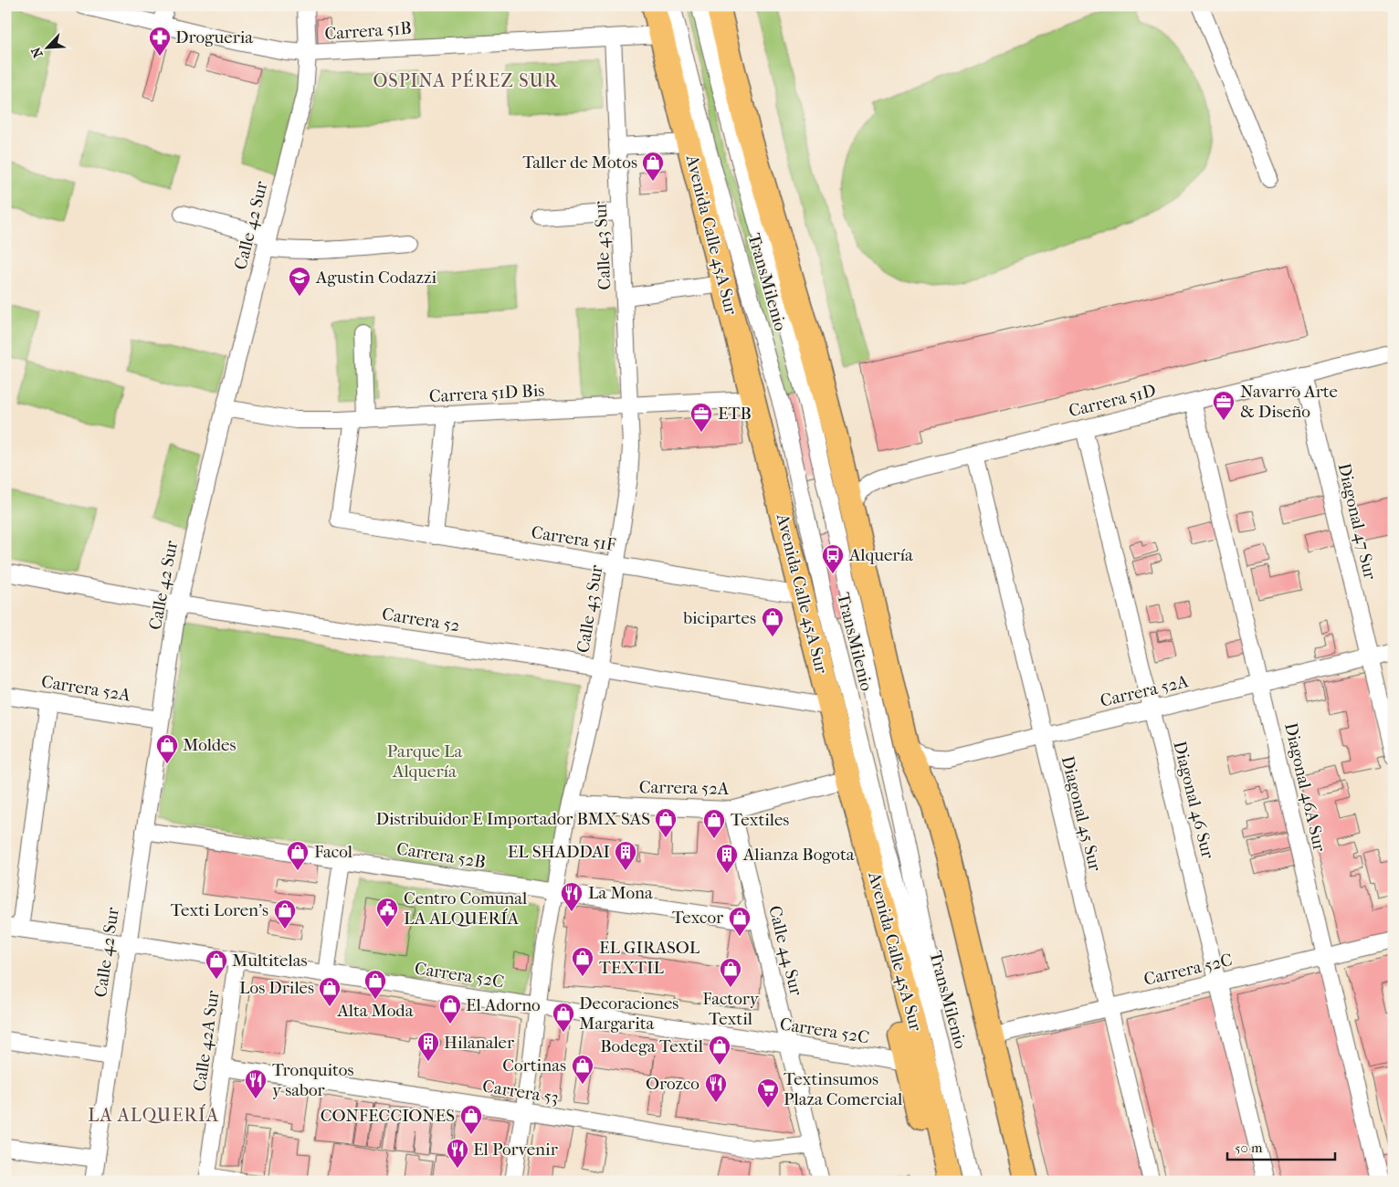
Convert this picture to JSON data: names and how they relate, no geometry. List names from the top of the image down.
{
  "streets": {
    "highway": ["Avenida Calle 45A Sur"],
    "street": [
      "Carrera 51B",
      "Calle 42 Sur",
      "Calle 43 Sur",
      "TransMilenio",
      "Carrera 51D Bis",
      "Carrera 51D",
      "Diagonal 47 Sur",
      "Carrera 51F",
      "Carrera 52",
      "Carrera 52A",
      "Diagonal 46A Sur",
      "Diagonal 46 Sur",
      "Diagonal 45 Sur",
      "Carrera 52B",
      "Calle 44 Sur",
      "Carrera 52C",
      "Calle 42A Sur",
      "Carrera 53"
    ]
  },
  "crossings": [
    ["Carrera 51B", "Calle 42 Sur"],
    ["Carrera 51B", "Avenida Calle 45A Sur"],
    ["Carrera 51B", "Calle 43 Sur"],
    ["Calle 42 Sur", "Carrera 51D Bis"],
    ["Calle 42 Sur", "Carrera 52"],
    ["Calle 42 Sur", "Carrera 52A"],
    ["Calle 42 Sur", "Carrera 52B"],
    ["Calle 42 Sur", "Carrera 52C"],
    ["Avenida Calle 45A Sur", "Carrera 51D Bis"],
    ["Avenida Calle 45A Sur", "Carrera 51F"],
    ["Avenida Calle 45A Sur", "Carrera 52"],
    ["Avenida Calle 45A Sur", "Carrera 52A"],
    ["Calle 43 Sur", "Carrera 51D Bis"],
    ["Calle 43 Sur", "Carrera 51F"],
    ["Calle 43 Sur", "Carrera 52"],
    ["Calle 43 Sur", "Carrera 52A"],
    ["Calle 43 Sur", "Carrera 52B"],
    ["Calle 43 Sur", "Carrera 52C"],
    ["Calle 43 Sur", "Carrera 53"],
    ["Carrera 51D Bis", "Carrera 51F"],
    ["Carrera 51D", "Diagonal 47 Sur"],
    ["Carrera 51D", "Diagonal 46A Sur"],
    ["Carrera 51D", "Diagonal 46 Sur"],
    ["Carrera 51D", "Diagonal 45 Sur"],
    ["Diagonal 47 Sur", "Carrera 52A"],
    ["Carrera 52A", "Diagonal 46A Sur"],
    ["Carrera 52A", "Diagonal 46 Sur"],
    ["Carrera 52A", "Diagonal 45 Sur"],
    ["Carrera 52A", "Calle 44 Sur"],
    ["Diagonal 46A Sur", "Carrera 52C"],
    ["Diagonal 46 Sur", "Carrera 52C"],
    ["Diagonal 45 Sur", "Carrera 52C"],
    ["Carrera 52B", "Calle 44 Sur"],
    ["Calle 44 Sur", "Carrera 52C"],
    ["Calle 44 Sur", "Carrera 53"],
    ["Carrera 52C", "Calle 42A Sur"],
    ["Calle 42A Sur", "Carrera 53"]
  ],
  "districts": ["OSPINA PÉREZ SUR", "LA ALQUERÍA"],
  "parks": ["Parque La Alquería"],
  "places": {
    "pharmacy": ["Drogueria"],
    "shop": [
      "Taller de Motos",
      "bicipartes",
      "Moldes",
      "Distribuidor E Importador BMX SAS",
      "Textiles",
      "Facol",
      "Texti Loren's",
      "Texcor",
      "EL GIRASOL TEXTIL",
      "Multitelas",
      "Factory Textil",
      "Alta Moda",
      "Los Driles",
      "El Adorno",
      "Decoraciones Margarita",
      "Bodega Textil",
      "Cortinas",
      "CONFECCIONES"
    ],
    "school or university": ["Agustin Codazzi"],
    "office": ["Navarro Arte & Diseño", "ETB"],
    "bus stop": ["Alquería"],
    "building": ["EL SHADDAI", "Alianza Bogota", "Hilanaler"],
    "restaurant": [
      "La Mona",
      "Tronquitos y sabor",
      "Orozco",
      "El Porvenir"
    ],
    "public building": ["Centro Comunal LA ALQUERÍA"],
    "supermarket": ["Textinsumos Plaza Comercial"]
  },
  "scale_bar": "50 m",
  "north": "bottom left"
}
